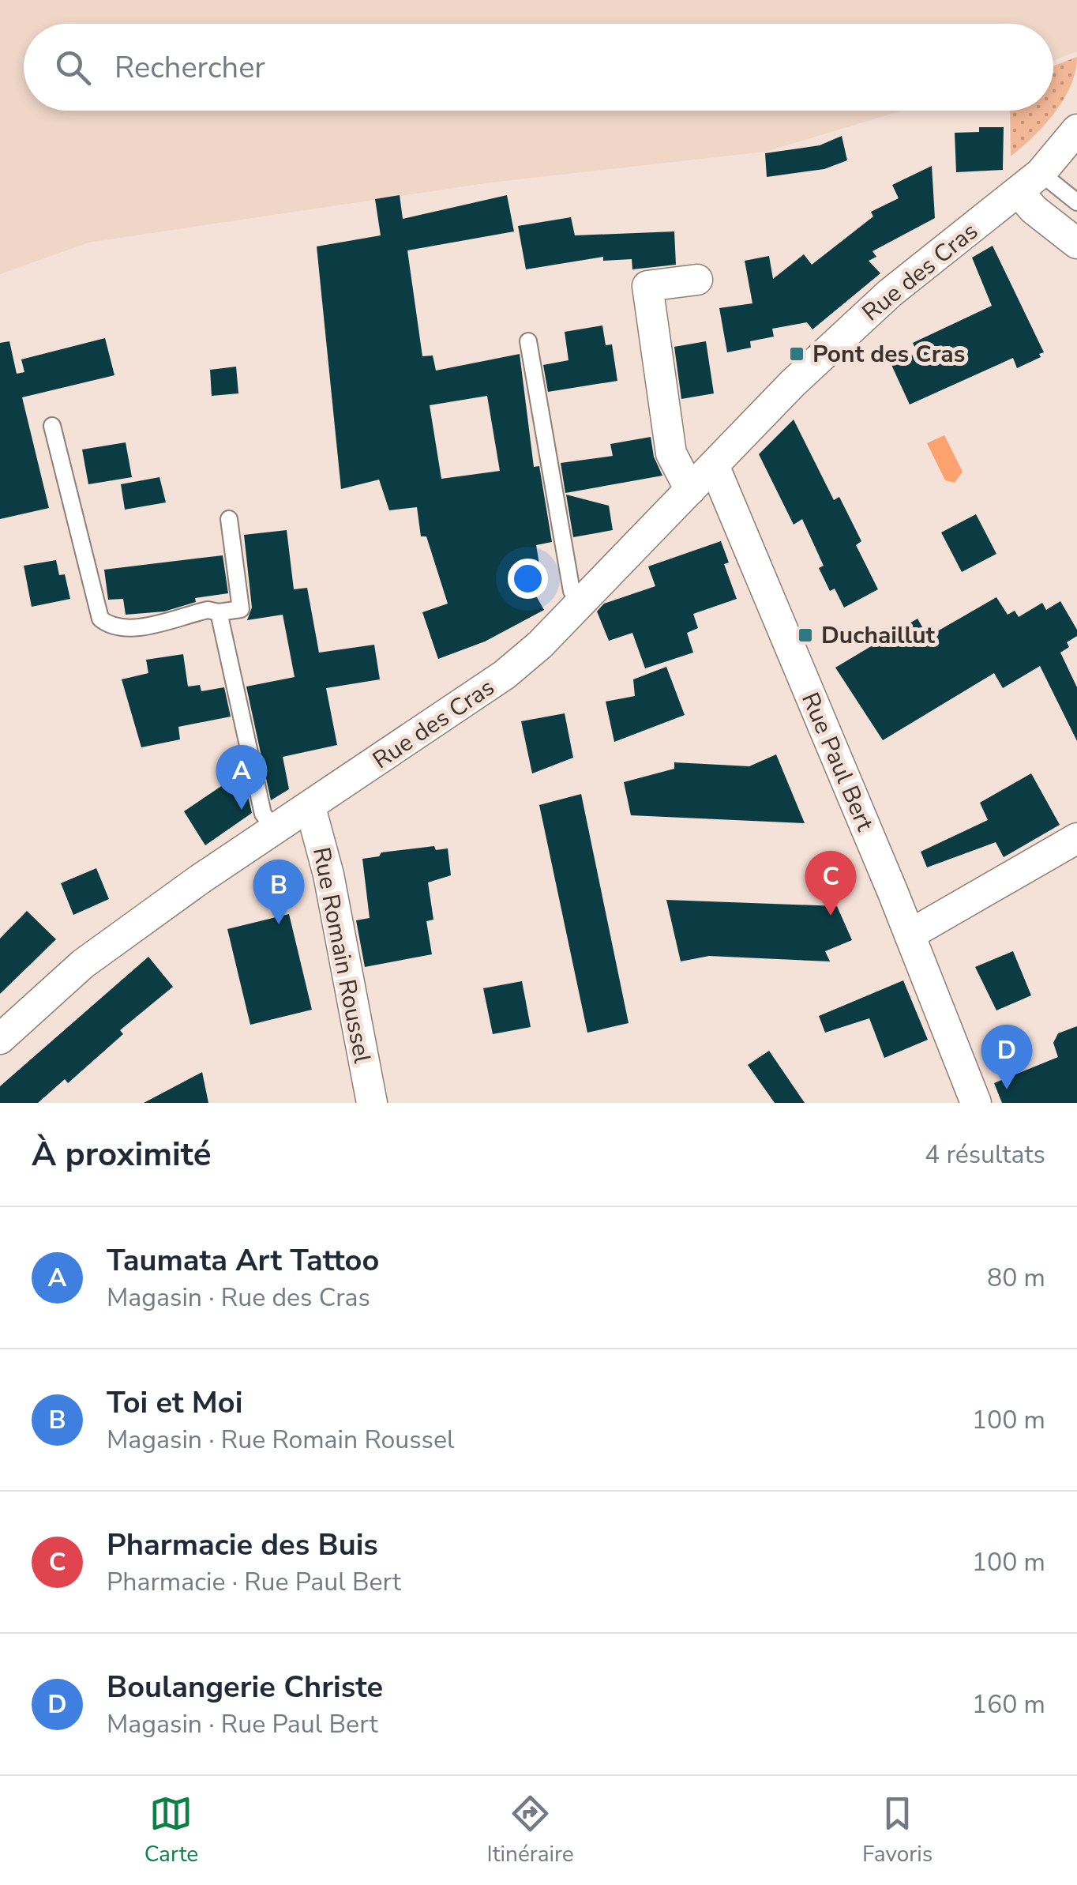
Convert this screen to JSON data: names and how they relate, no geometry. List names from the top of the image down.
{
  "streets": {
    "street": ["Rue des Cras", "Rue Paul Bert", "Rue Romain Roussel"]
  },
  "crossings": [
    ["Rue des Cras", "Rue Paul Bert"],
    ["Rue des Cras", "Rue Romain Roussel"]
  ],
  "places": {
    "transit": ["Pont des Cras", "Duchaillut"]
  },
  "page": {
    "search": "Rechercher",
    "pins": [
      "A",
      "C",
      "B",
      "D"
    ],
    "heading": ["À proximité", "4 résultats"],
    "list": [
      {
        "mark": "A",
        "name": "Taumata Art Tattoo",
        "note": "Magasin · Rue des Cras",
        "value": "80 m"
      },
      {
        "mark": "B",
        "name": "Toi et Moi",
        "note": "Magasin · Rue Romain Roussel",
        "value": "100 m"
      },
      {
        "mark": "C",
        "name": "Pharmacie des Buis",
        "note": "Pharmacie · Rue Paul Bert",
        "value": "100 m"
      },
      {
        "mark": "D",
        "name": "Boulangerie Christe",
        "note": "Magasin · Rue Paul Bert",
        "value": "160 m"
      }
    ],
    "nav": ["Carte", "Itinéraire", "Favoris"]
  }
}
